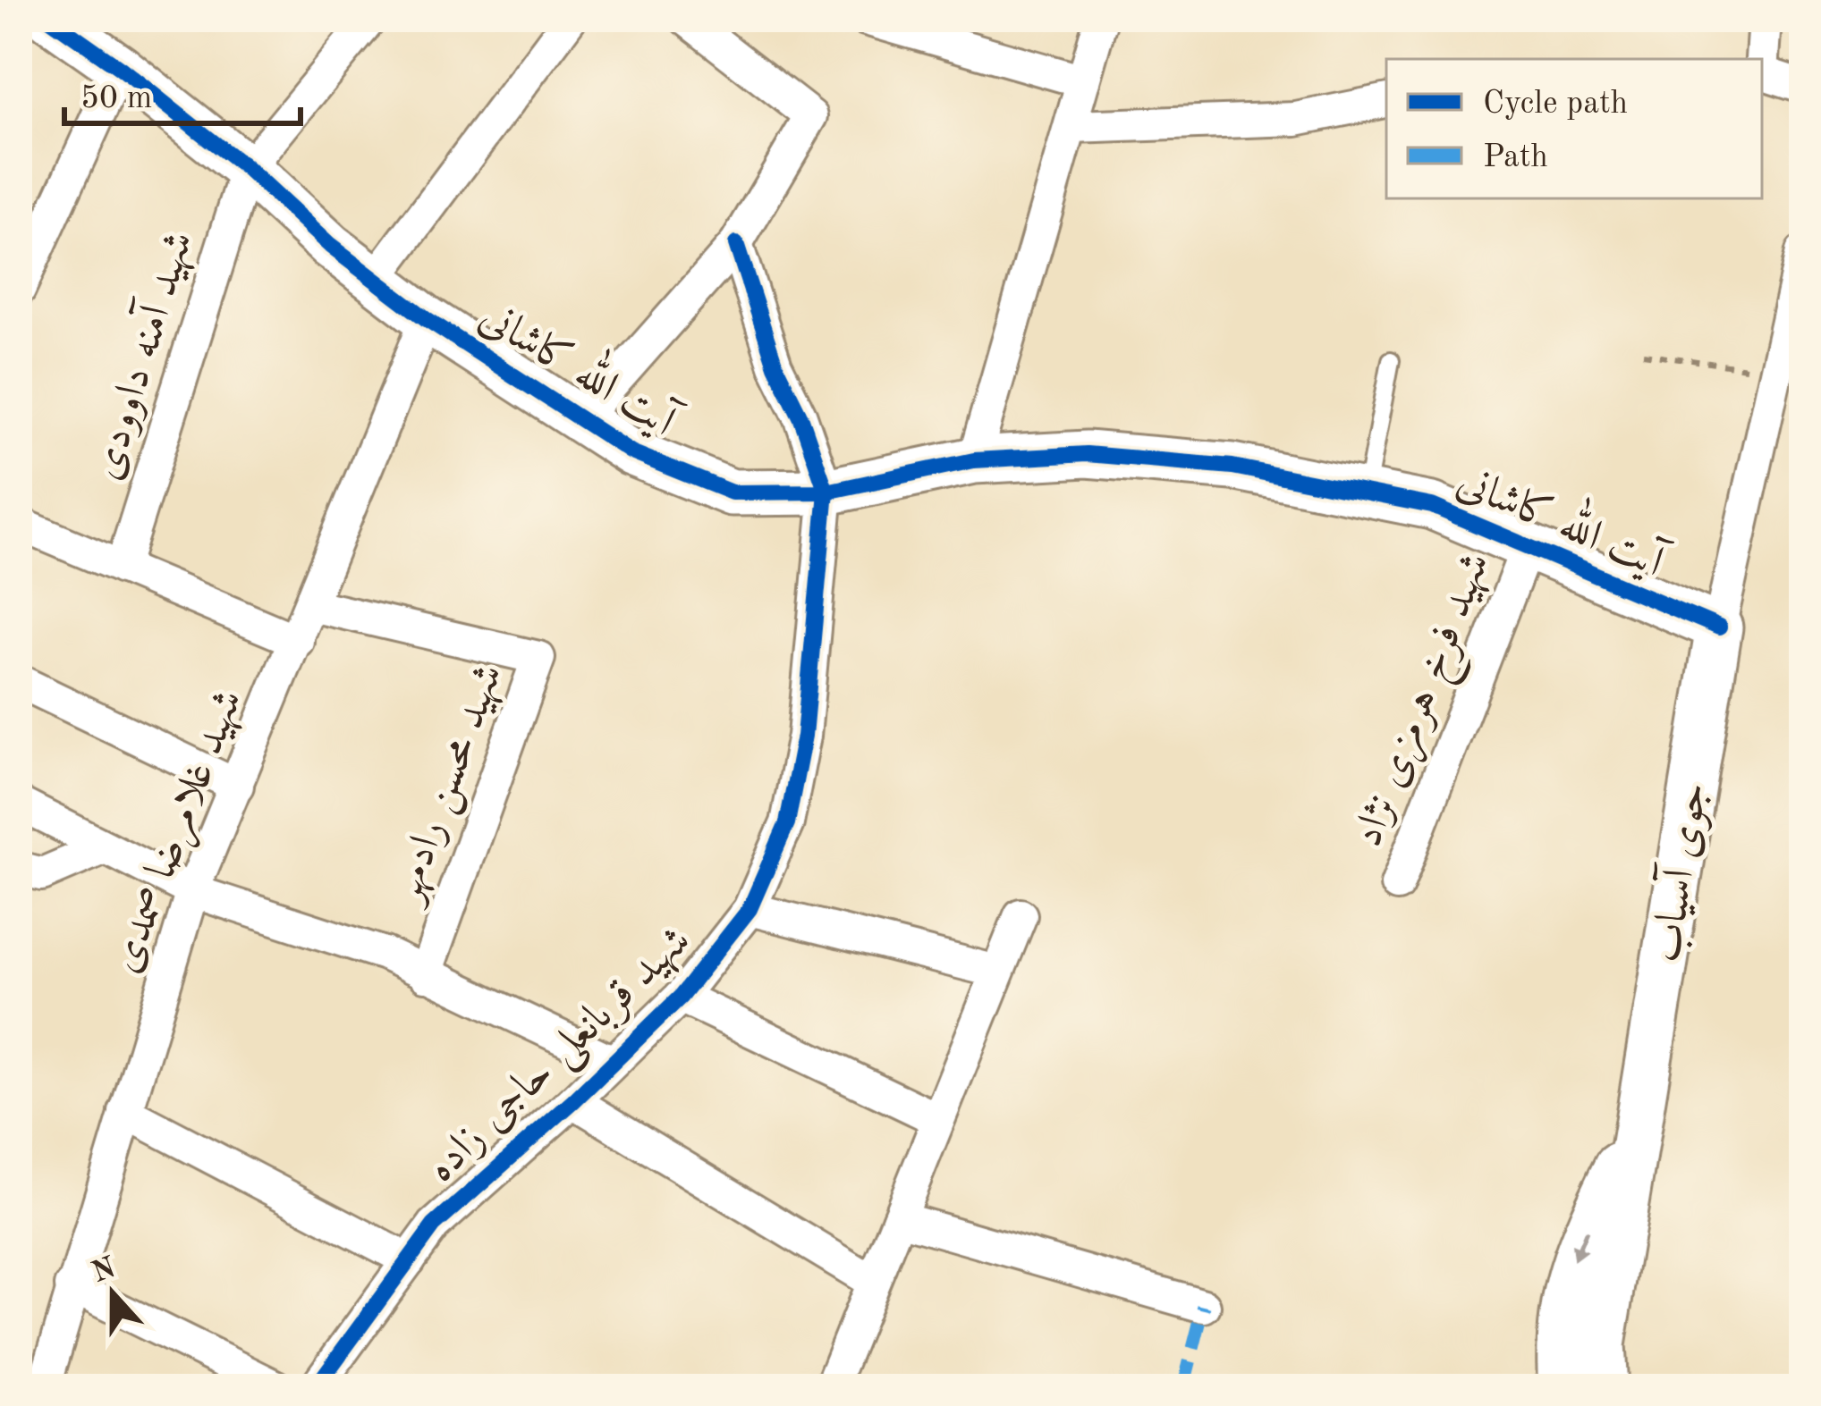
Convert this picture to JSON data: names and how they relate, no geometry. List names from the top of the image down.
{
  "streets": {
    "street": [
      "شهید آمنه داوودی",
      "آیت الله کاشانی",
      "شهید فرخ هرمزی نژاد",
      "شهید محسن رادمهر",
      "شهید غلامرضا صمدی",
      "جوی آسیاب",
      "شهید قربانعلی حاجی زاده"
    ]
  },
  "crossings": [
    ["شهید آمنه داوودی", "آیت الله کاشانی"],
    ["آیت الله کاشانی", "شهید فرخ هرمزی نژاد"],
    ["آیت الله کاشانی", "شهید غلامرضا صمدی"],
    ["آیت الله کاشانی", "جوی آسیاب"],
    ["آیت الله کاشانی", "شهید قربانعلی حاجی زاده"],
    ["شهید محسن رادمهر", "شهید غلامرضا صمدی"]
  ],
  "legend": ["Cycle path", "Path"],
  "scale_bar": "50 m",
  "north": "top"
}
